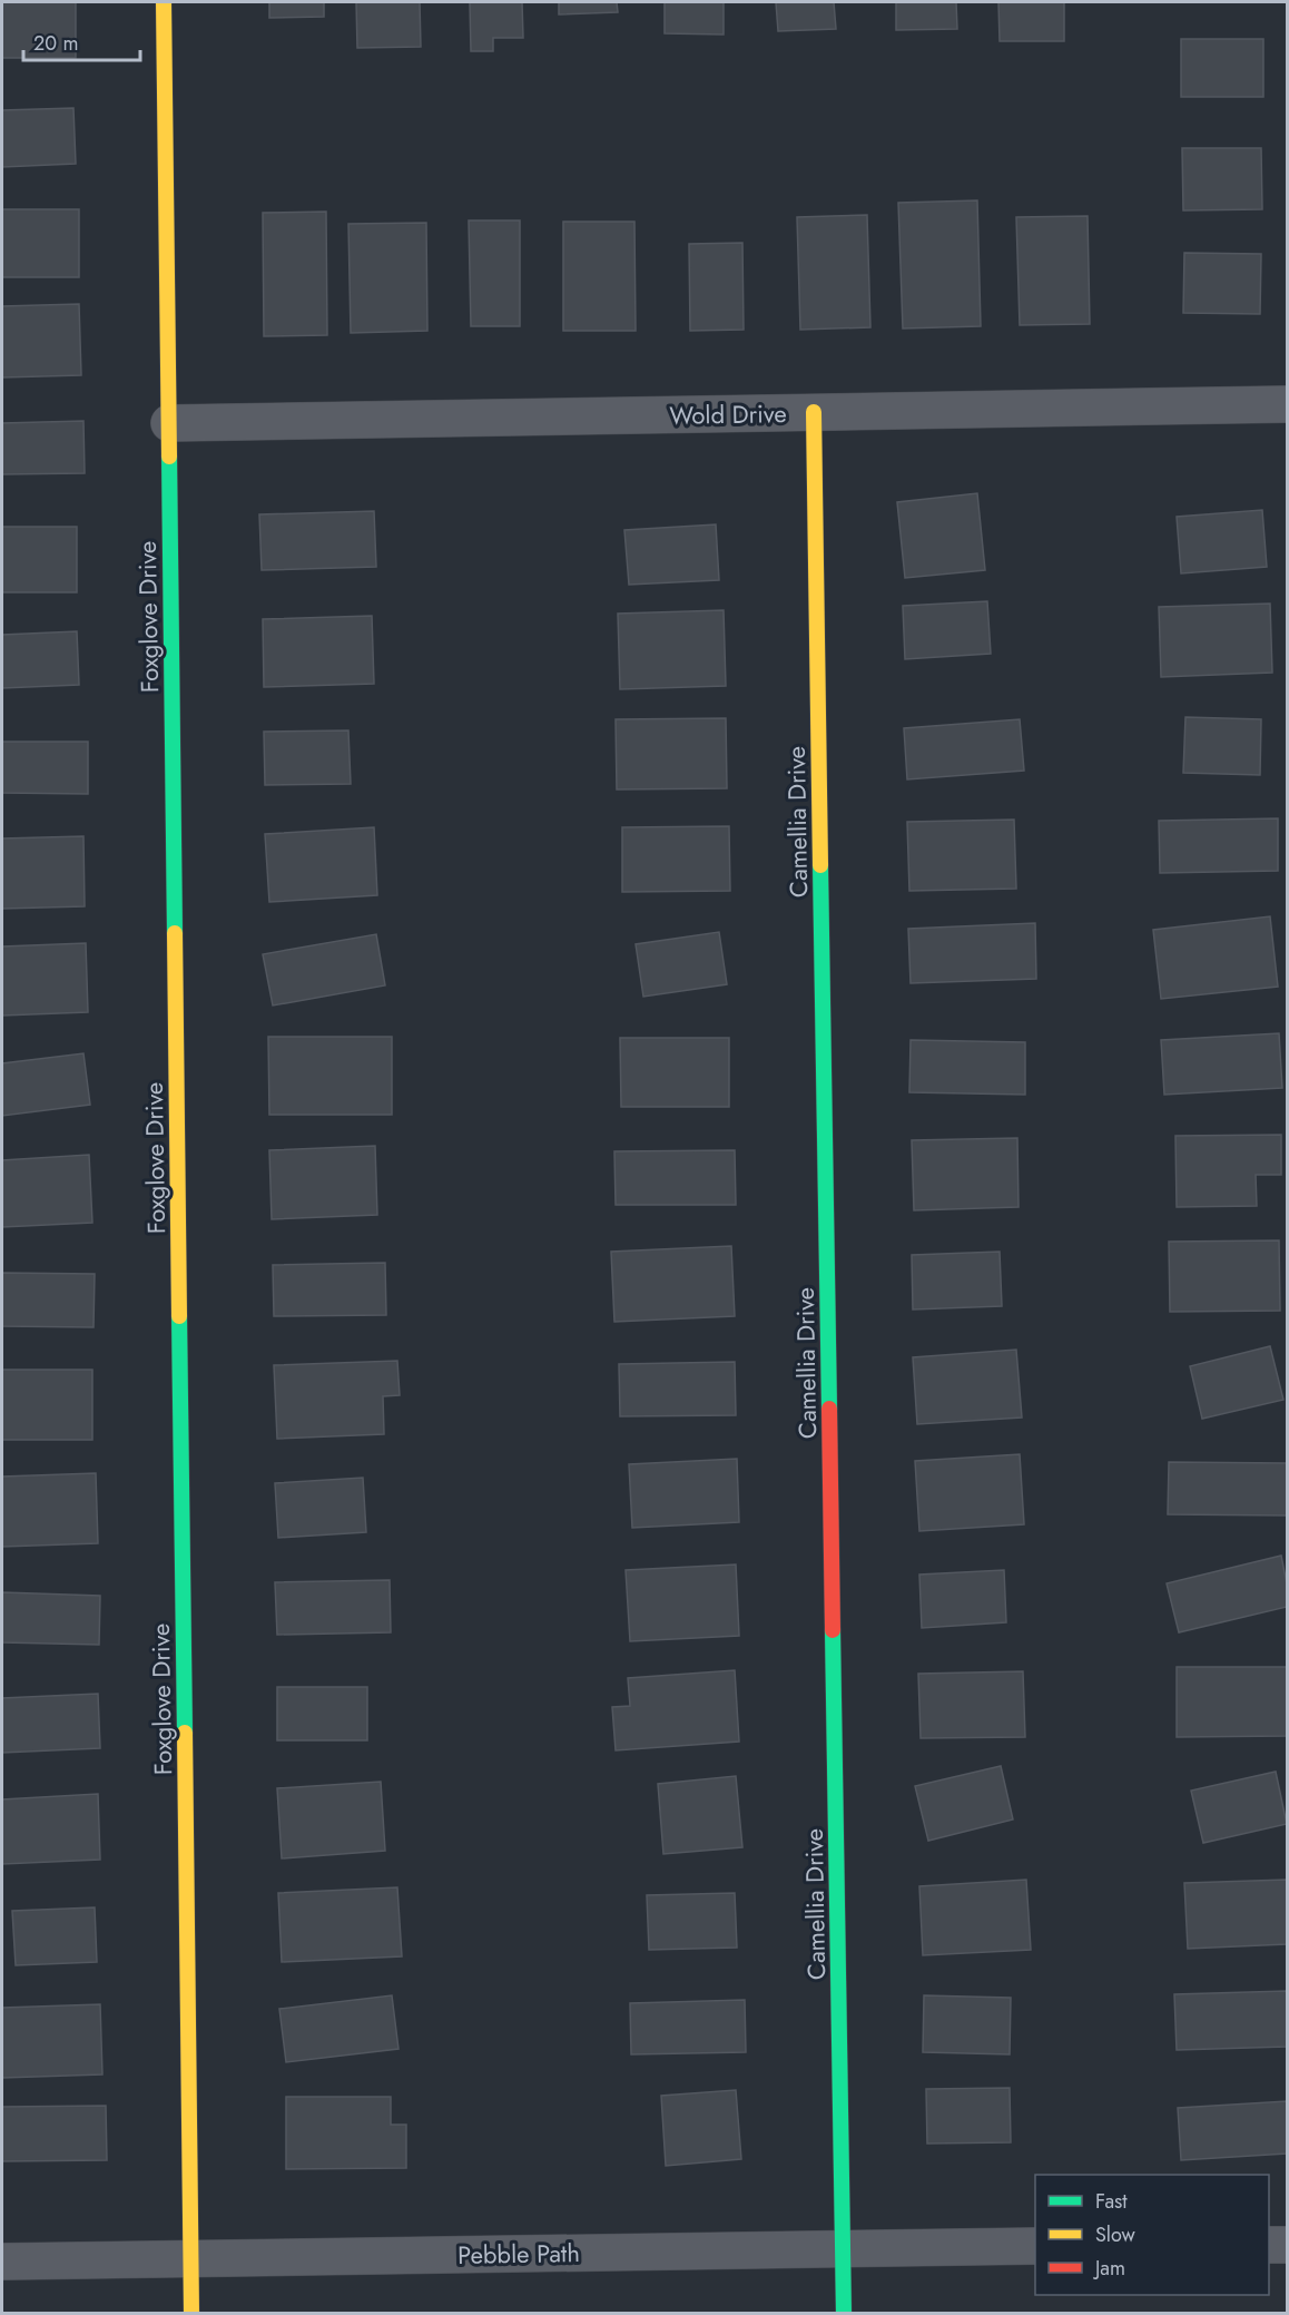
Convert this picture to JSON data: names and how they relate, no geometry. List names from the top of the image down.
{
  "streets": {
    "street": [
      "Wold Drive",
      "Foxglove Drive",
      "Camellia Drive",
      "Pebble Path"
    ]
  },
  "crossings": [
    ["Wold Drive", "Foxglove Drive"],
    ["Wold Drive", "Camellia Drive"],
    ["Foxglove Drive", "Pebble Path"],
    ["Camellia Drive", "Pebble Path"]
  ],
  "legend": ["Fast", "Slow", "Jam"],
  "scale_bar": "20 m"
}
